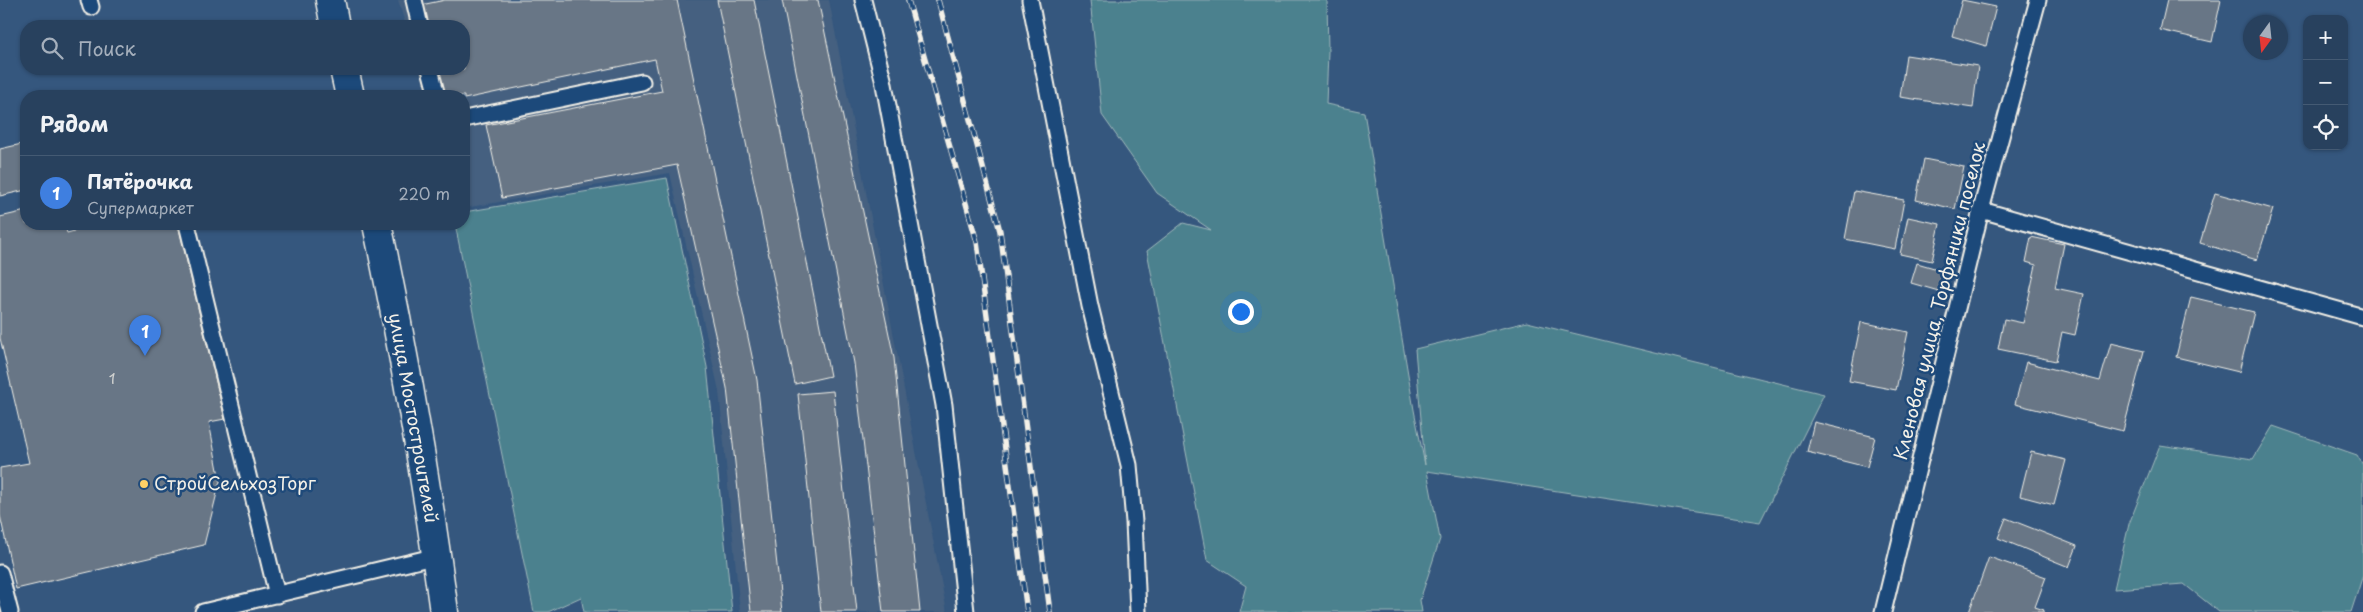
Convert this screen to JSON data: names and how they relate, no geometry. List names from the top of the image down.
{
  "streets": {
    "main road": ["улица Мостостроителей"],
    "lane": ["Кленовая улица, Торфяники поселок"]
  },
  "places": ["СтройСельхозТорг"],
  "house_numbers": ["1"],
  "north": "bottom",
  "page": {
    "map_buttons": ["+", "−"],
    "search": "Поиск",
    "heading": "Рядом",
    "list": [
      {
        "mark": "1",
        "name": "Пятёрочка",
        "note": "Супермаркет",
        "value": "220 m"
      }
    ],
    "pins": "1"
  }
}
